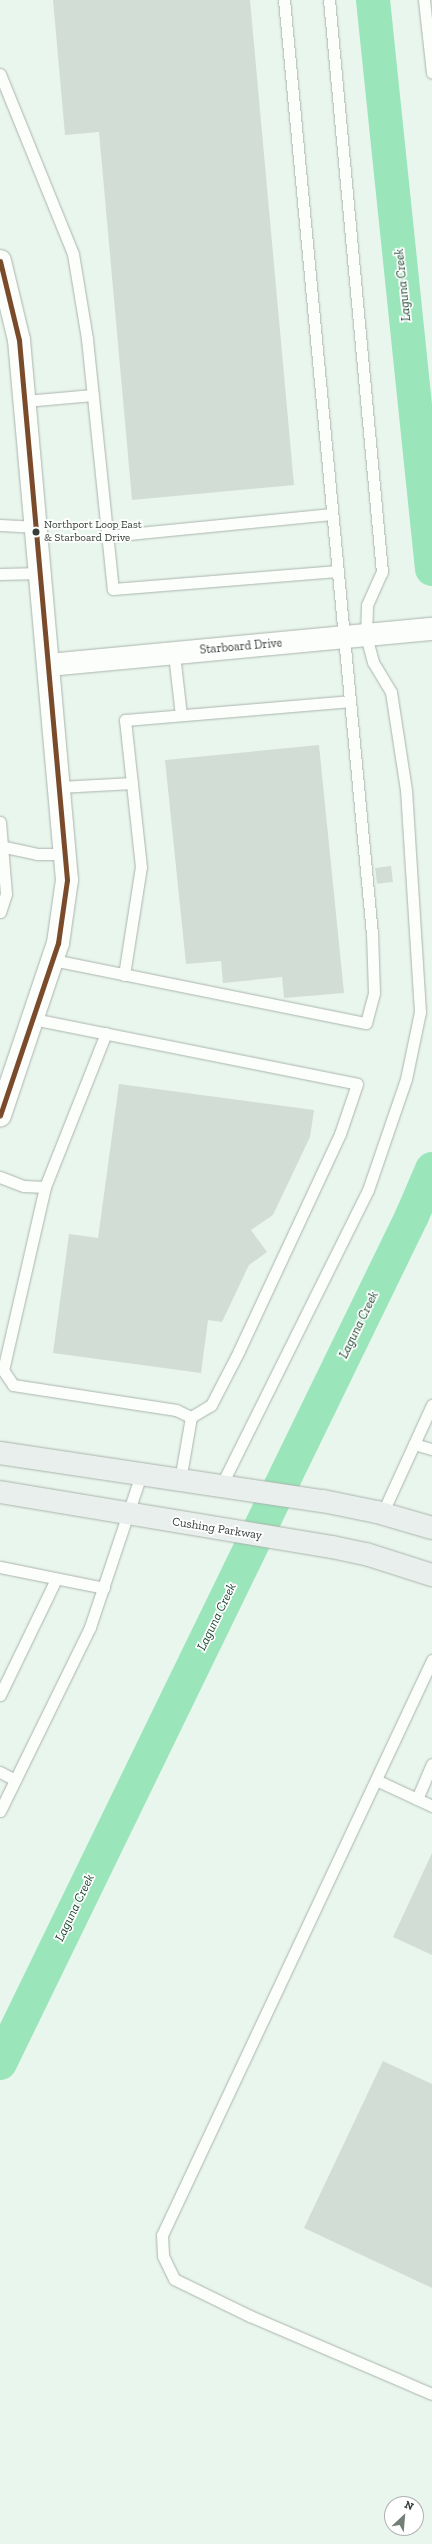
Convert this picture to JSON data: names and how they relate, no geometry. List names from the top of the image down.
{
  "streets": {
    "main road": ["Cushing Parkway"],
    "street": ["Starboard Drive"]
  },
  "water": ["Laguna Creek"],
  "places": ["Northport Loop East & Starboard Drive"],
  "north": "top right"
}
